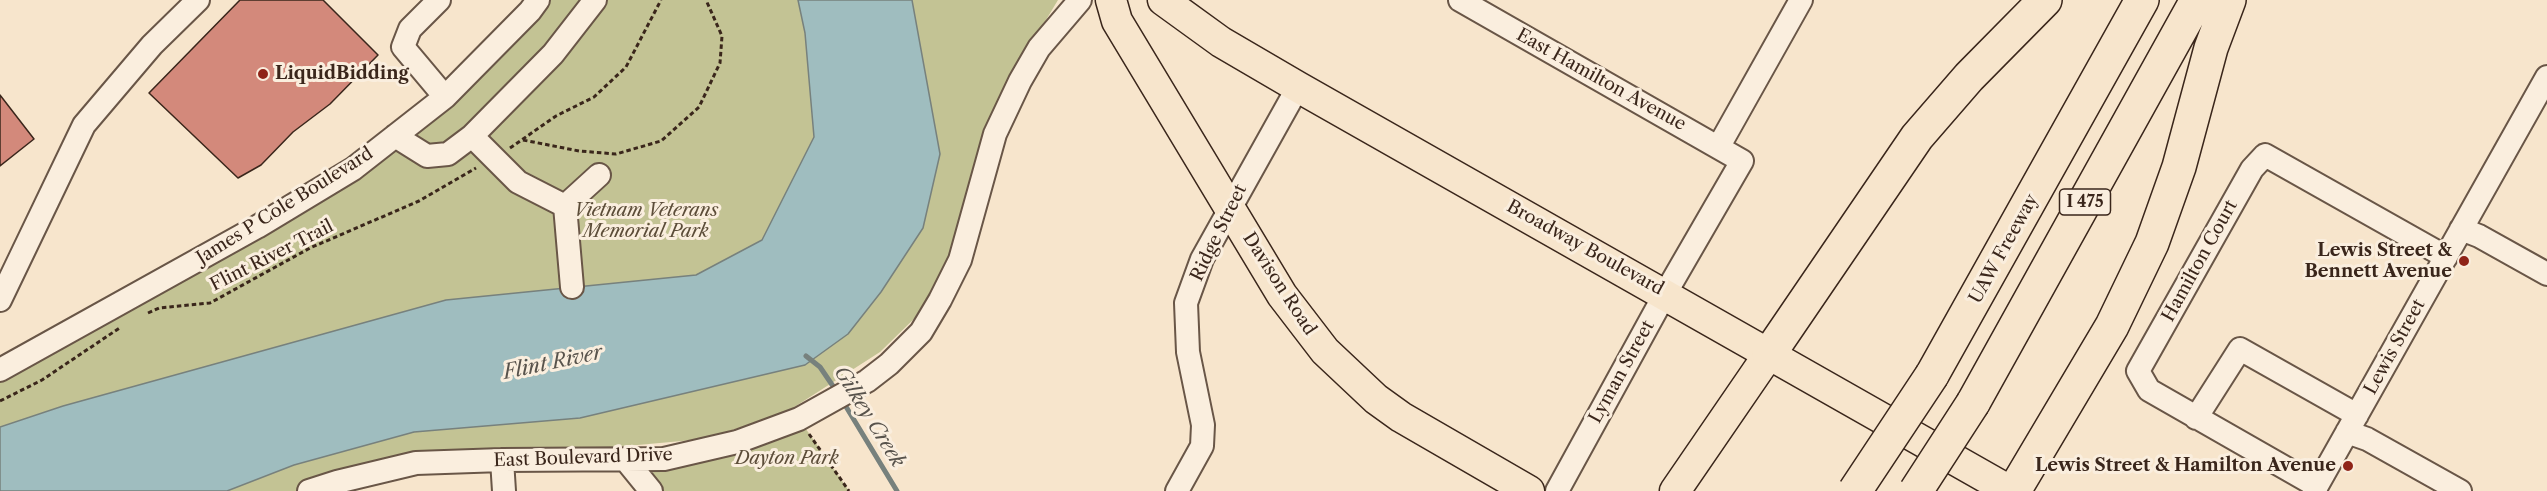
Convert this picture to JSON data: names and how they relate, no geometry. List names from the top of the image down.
{
  "streets": {
    "highway": ["I 475", "UAW Freeway"],
    "main road": ["Broadway Boulevard", "Davison Road"],
    "street": [
      "East Hamilton Avenue",
      "James P Cole Boulevard",
      "Ridge Street",
      "Hamilton Court",
      "Lewis Street",
      "Lyman Street",
      "East Boulevard Drive"
    ],
    "path": ["Flint River Trail"]
  },
  "crossings": [
    ["East Hamilton Avenue", "Lyman Street"],
    ["Ridge Street", "Broadway Boulevard"],
    ["Ridge Street", "Davison Road"],
    ["Broadway Boulevard", "Lyman Street"],
    ["Hamilton Court", "Lewis Street"]
  ],
  "water": ["Flint River", "Gilkey Creek"],
  "parks": ["Vietnam Veterans Memorial Park", "Dayton Park"],
  "places": ["LiquidBidding", "Lewis Street & Bennett Avenue", "Lewis Street & Hamilton Avenue"]
}
